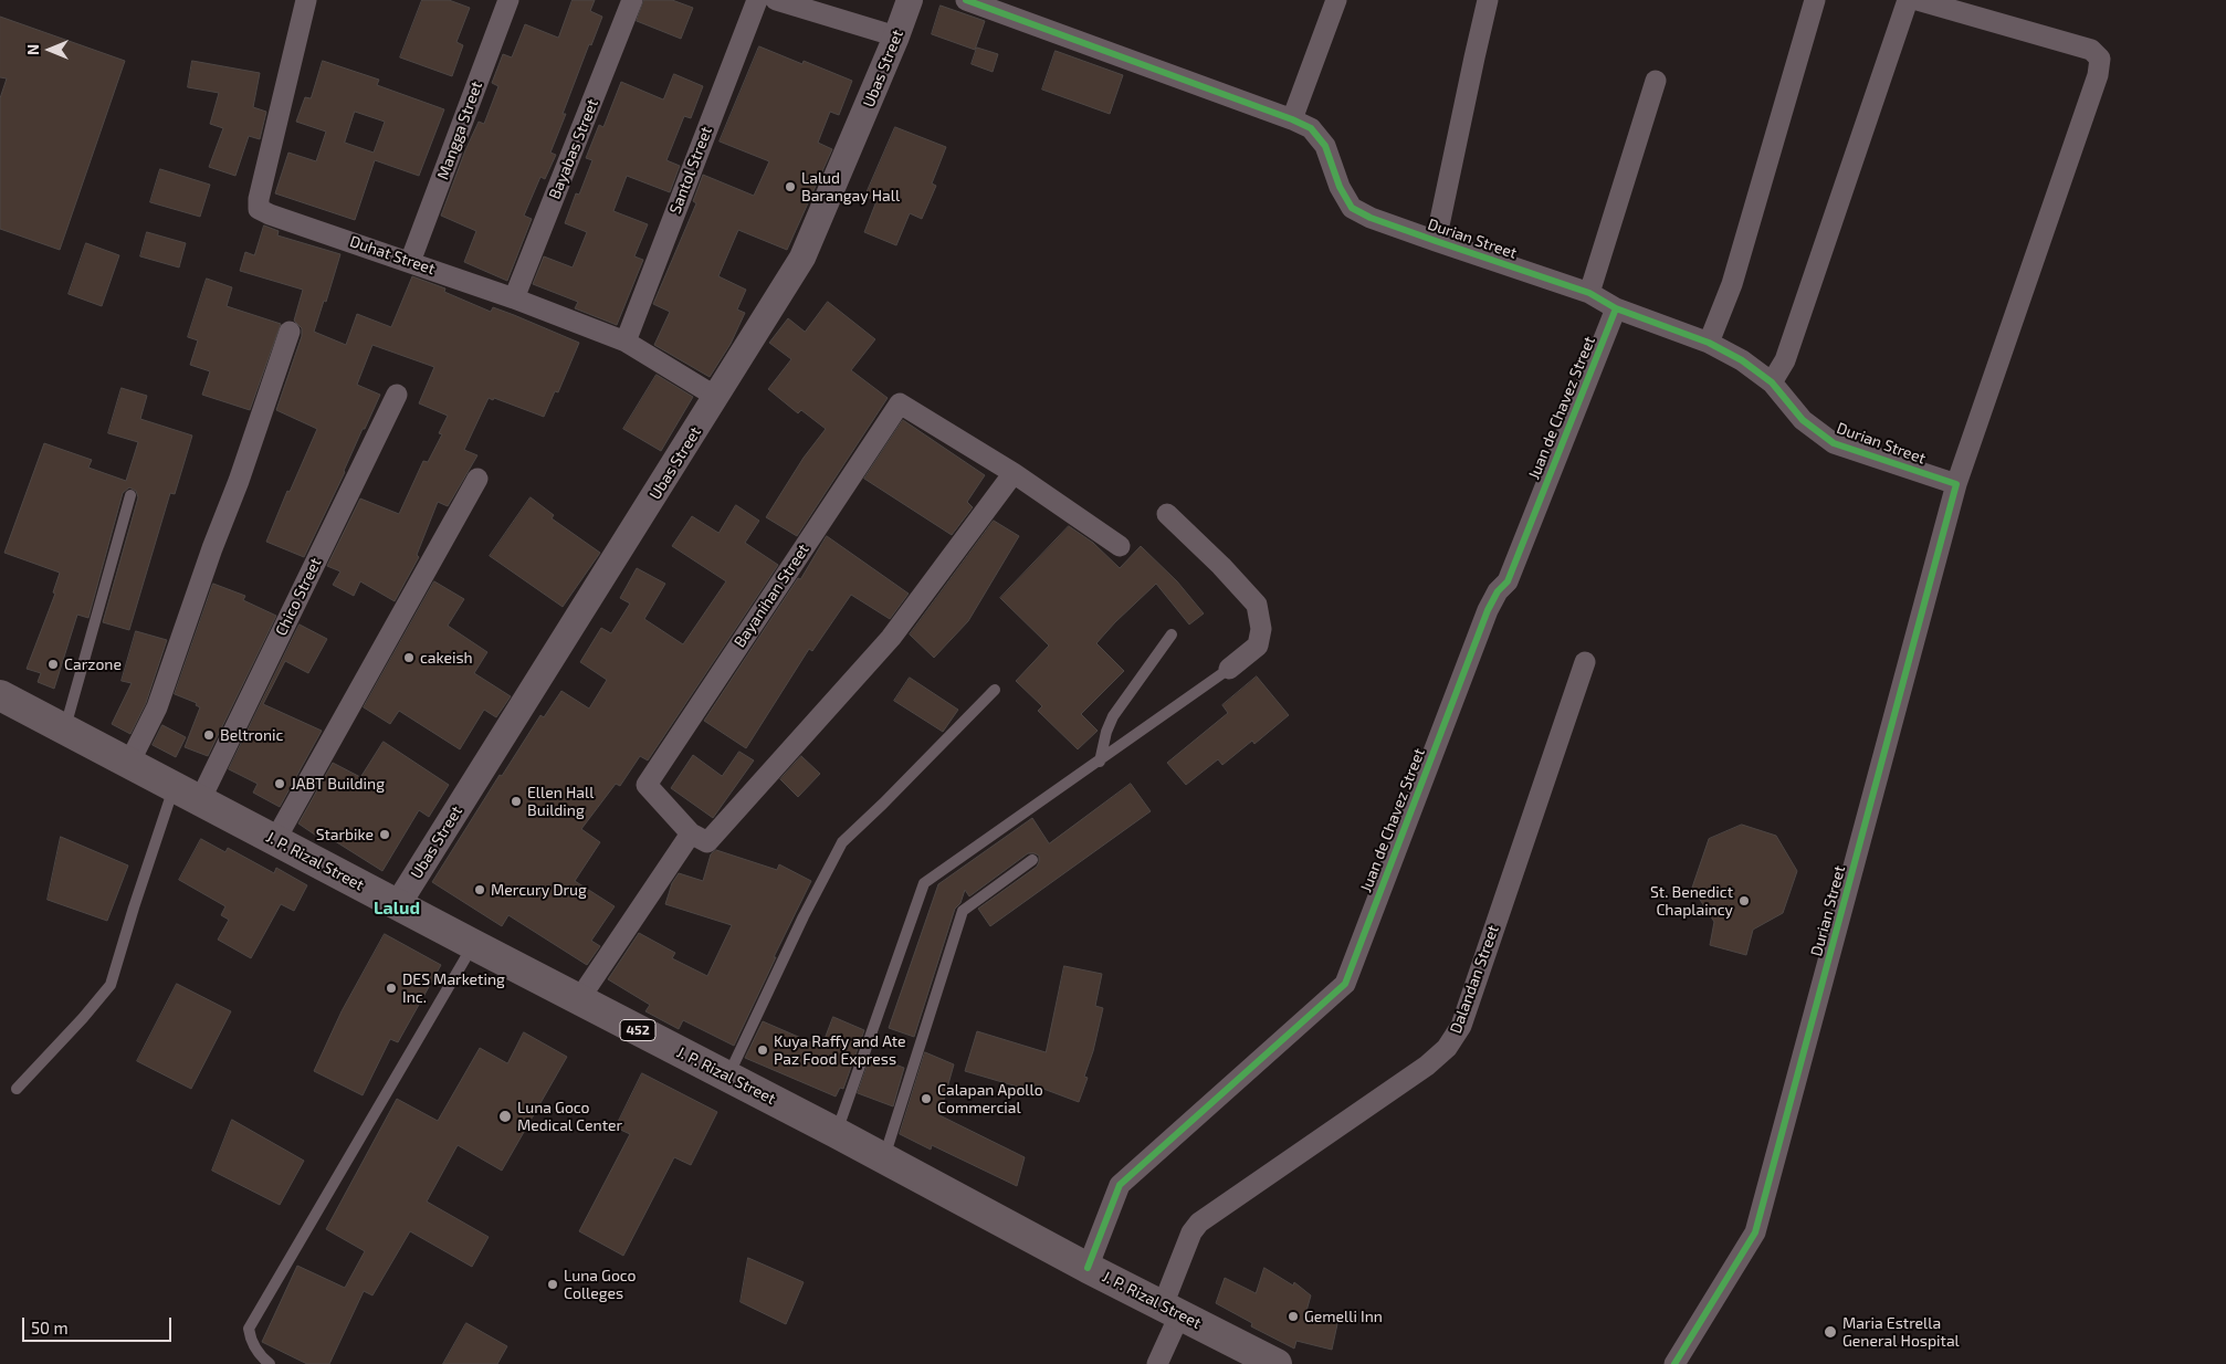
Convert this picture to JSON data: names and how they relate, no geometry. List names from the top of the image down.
{
  "streets": {
    "highway": ["J. P. Rizal Street", "452"],
    "street": [
      "Ubas Street",
      "Mangga Street",
      "Bayabas Street",
      "Santol Street",
      "Durian Street",
      "Duhat Street",
      "Juan de Chavez Street",
      "Bayanihan Street",
      "Chico Street",
      "Dalandan Street"
    ]
  },
  "crossings": [
    ["Ubas Street", "Duhat Street"],
    ["Ubas Street", "J. P. Rizal Street"],
    ["Mangga Street", "Duhat Street"],
    ["Bayabas Street", "Duhat Street"],
    ["Santol Street", "Duhat Street"],
    ["Durian Street", "Juan de Chavez Street"],
    ["Juan de Chavez Street", "J. P. Rizal Street"],
    ["Chico Street", "J. P. Rizal Street"],
    ["J. P. Rizal Street", "Dalandan Street"]
  ],
  "districts": ["Lalud"],
  "places": [
    "Lalud Barangay Hall",
    "cakeish",
    "Carzone",
    "Beltronic",
    "JABT Building",
    "Ellen Hall Building",
    "Starbike",
    "Mercury Drug",
    "St. Benedict Chaplaincy",
    "DES Marketing Inc.",
    "Kuya Raffy and Ate Paz Food Express",
    "Calapan Apollo Commercial",
    "Luna Goco Medical Center",
    "Luna Goco Colleges",
    "Gemelli Inn",
    "Maria Estrella General Hospital"
  ],
  "scale_bar": "50 m",
  "north": "left"
}
